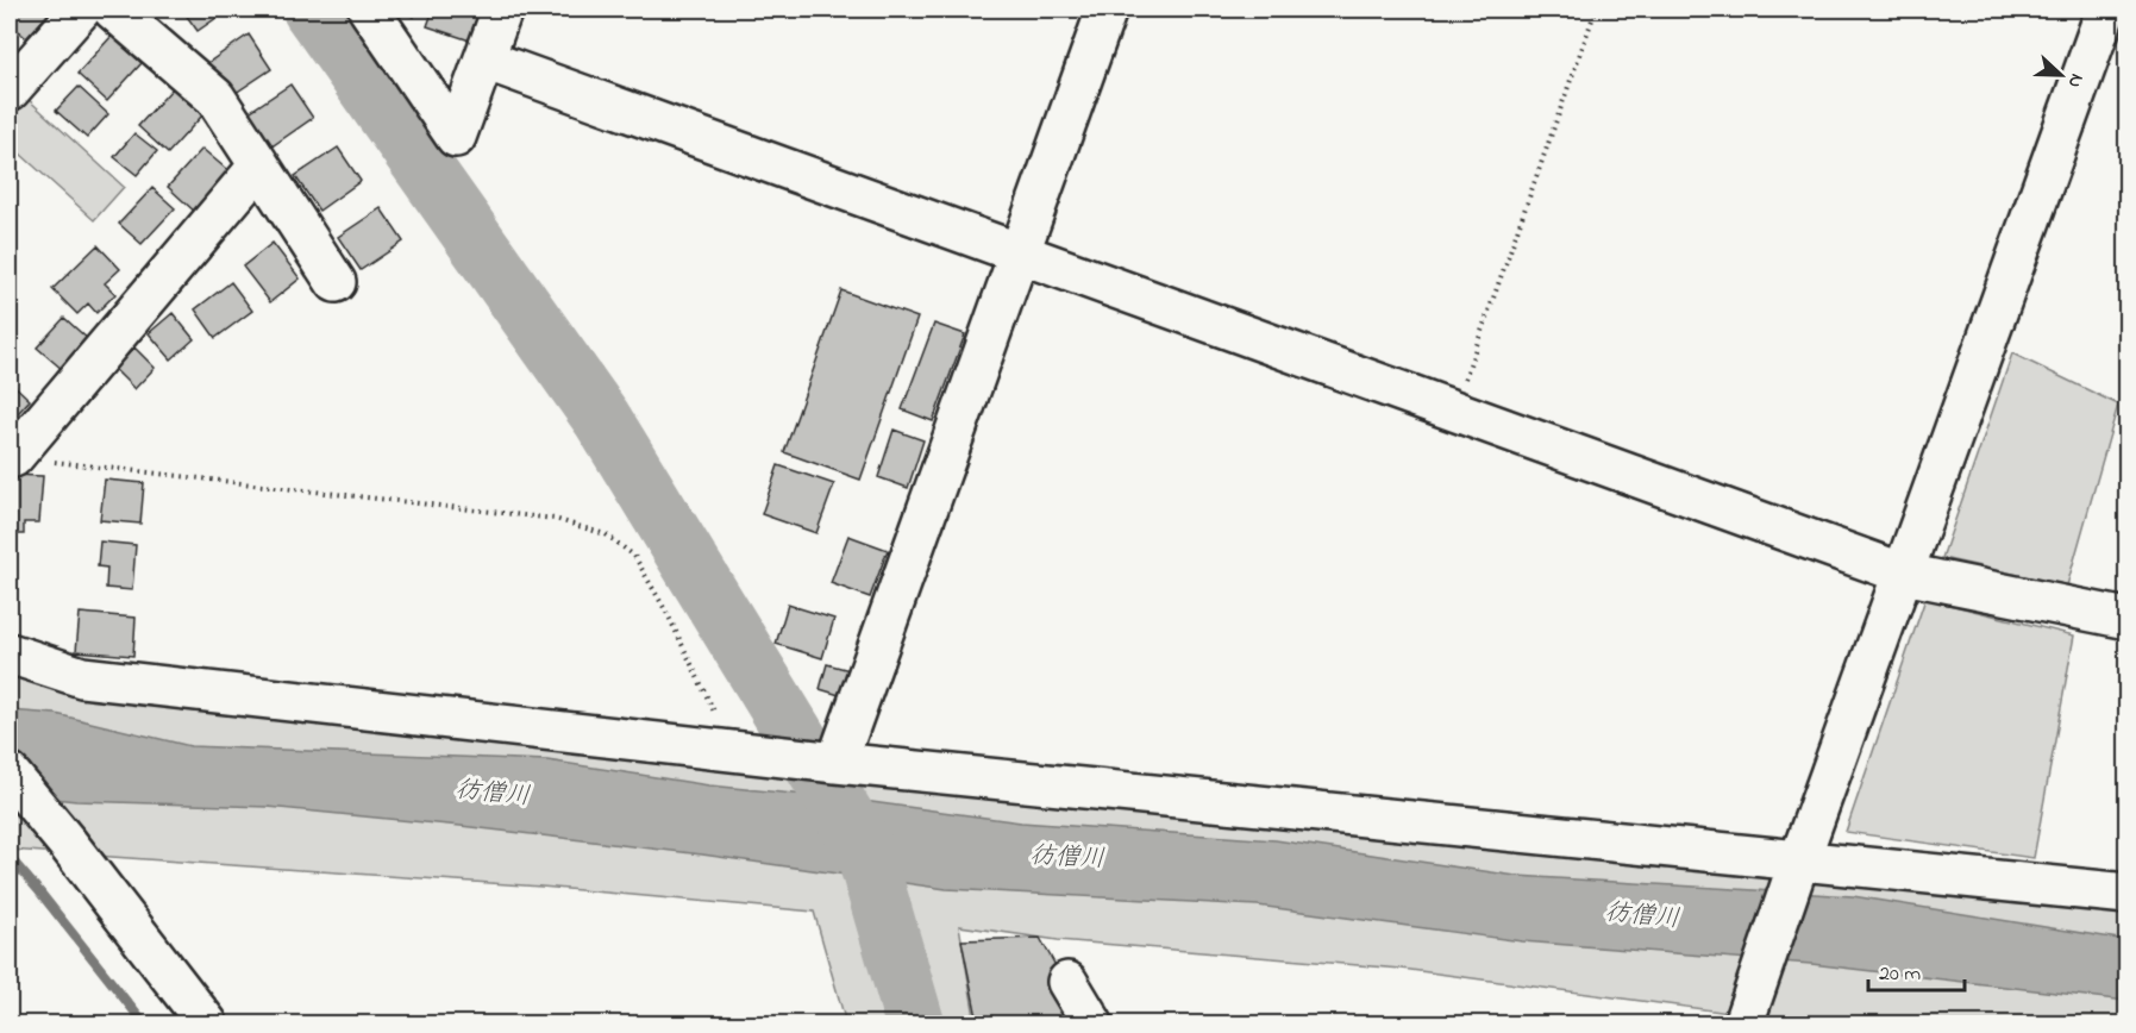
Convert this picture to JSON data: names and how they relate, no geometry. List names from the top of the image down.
{
  "water": ["彷僧川"],
  "scale_bar": "20 m",
  "north": "right"
}
